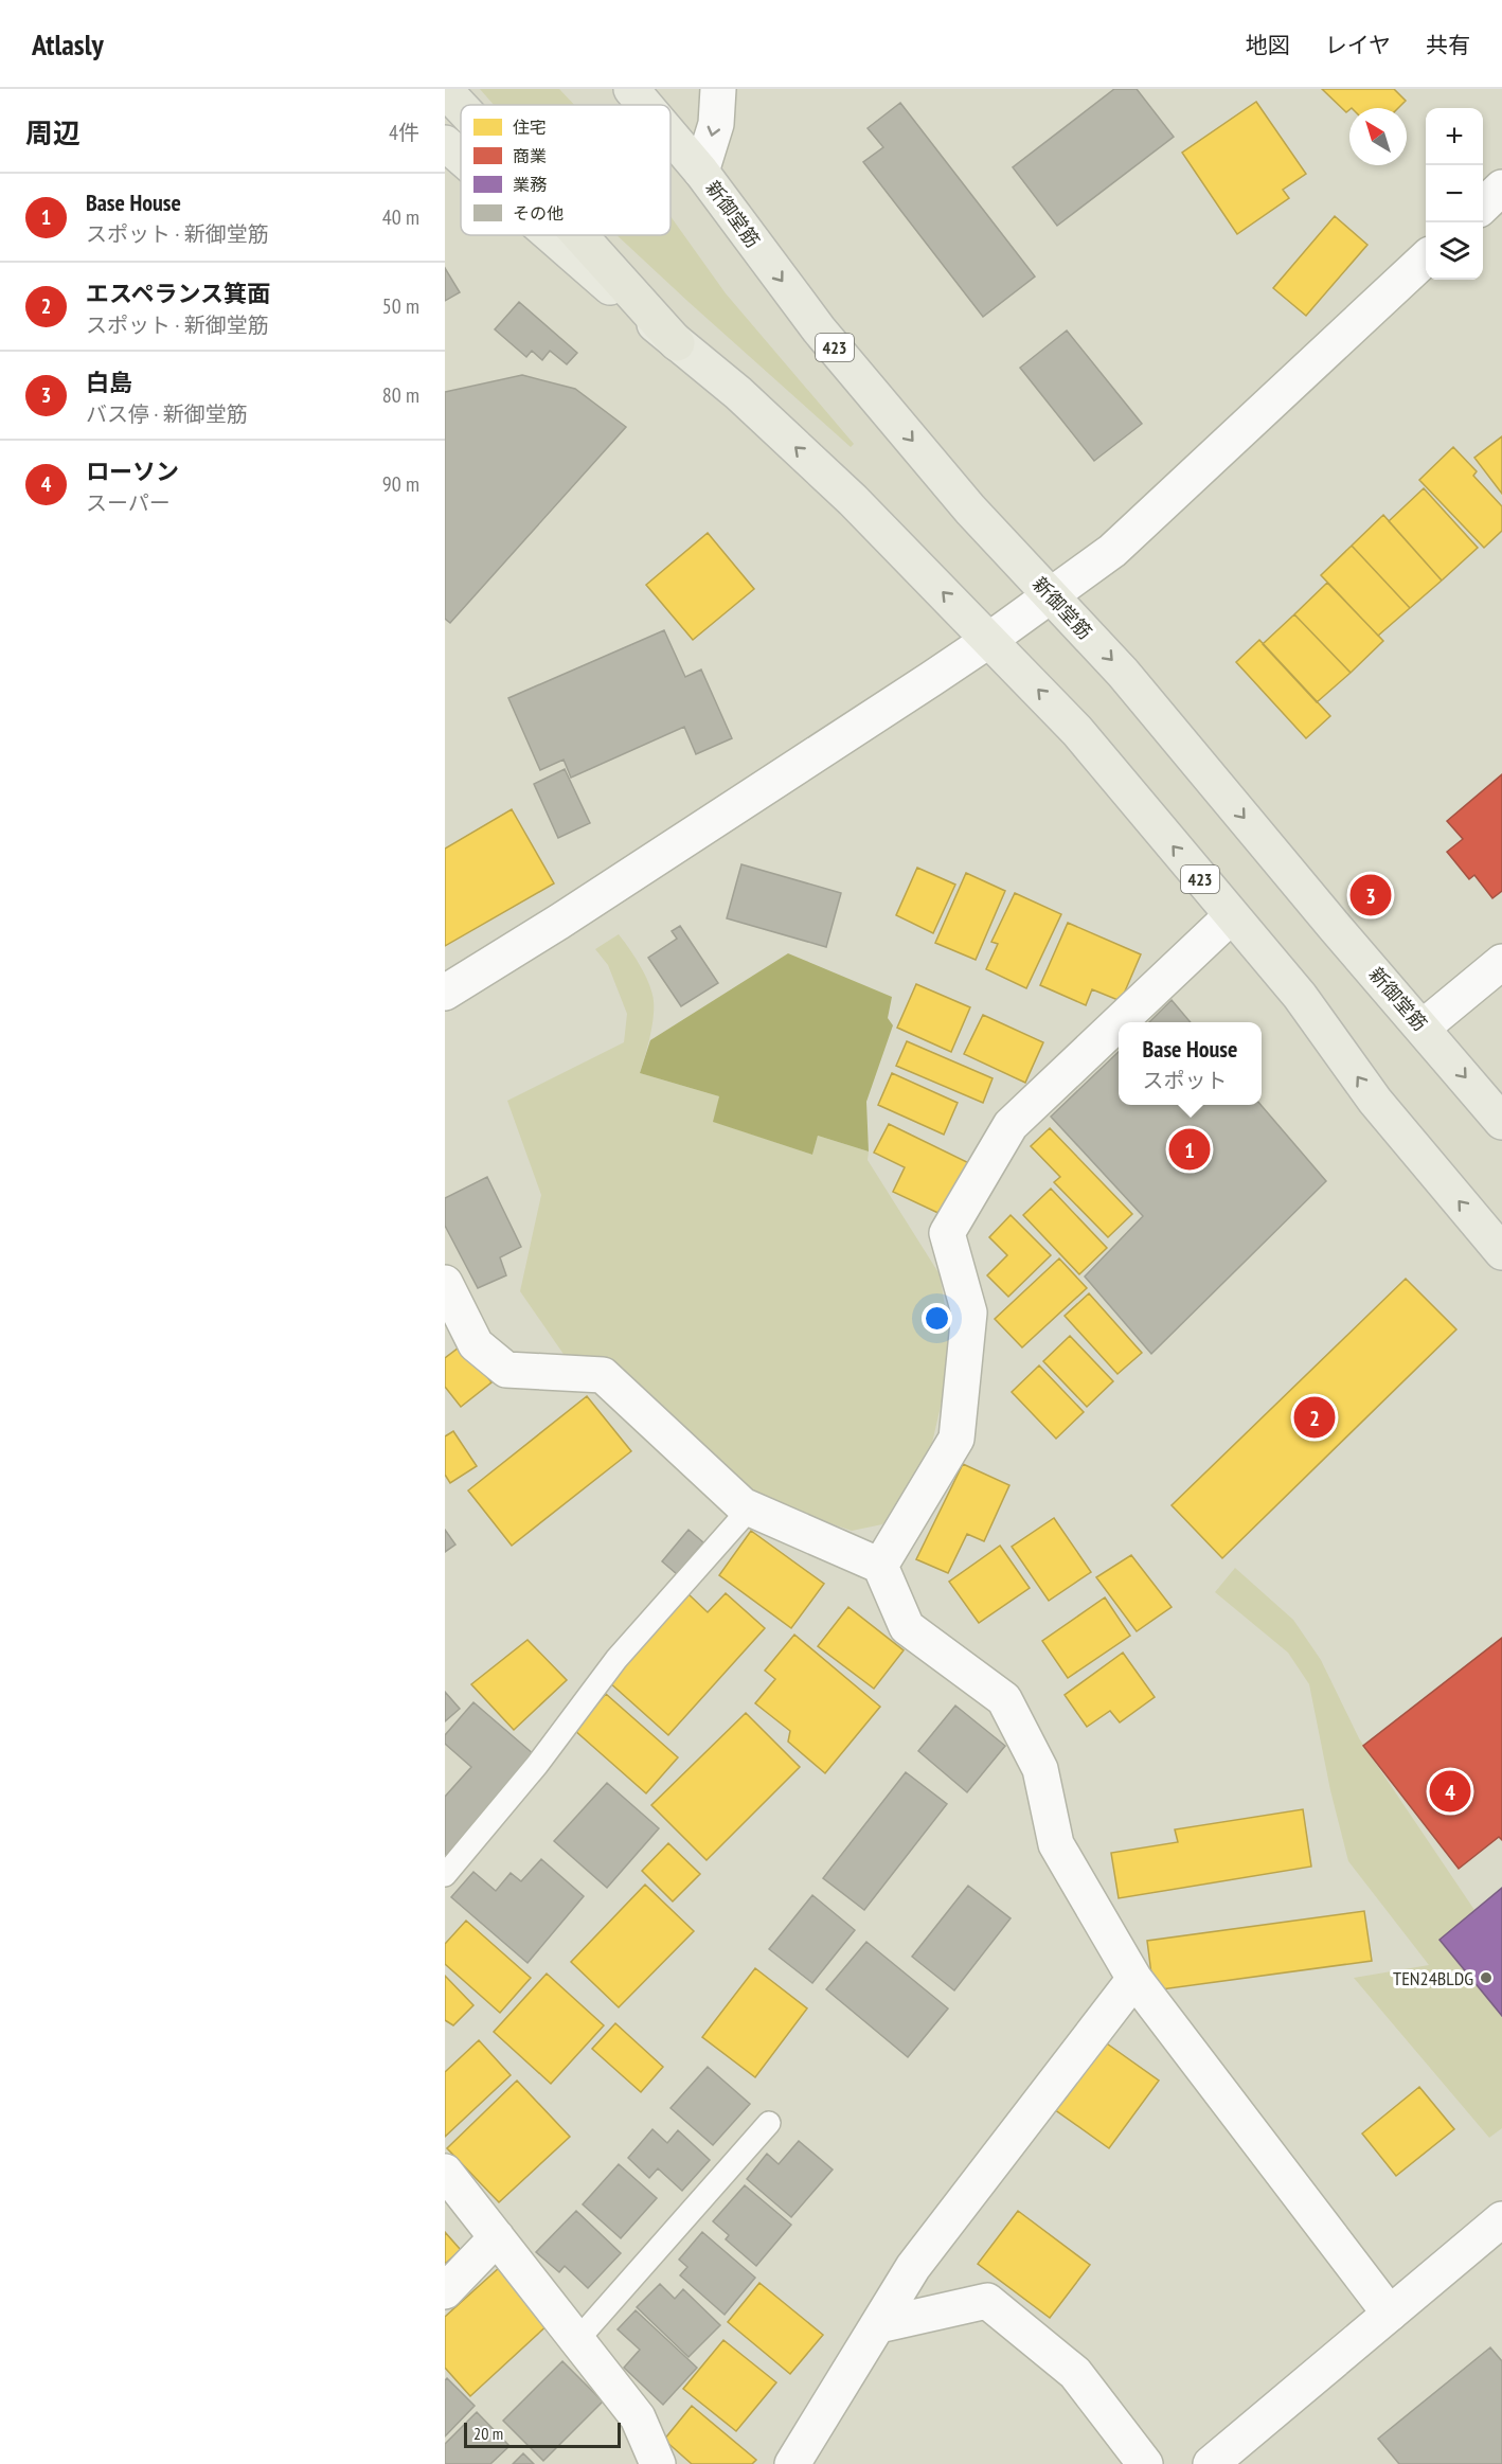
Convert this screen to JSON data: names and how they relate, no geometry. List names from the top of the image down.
{
  "streets": {
    "highway": ["新御堂筋", "423"]
  },
  "places": ["TEN24BLDG"],
  "legend": [
    "住宅",
    "商業",
    "業務",
    "その他"
  ],
  "scale_bar": "20 m",
  "north": "top left",
  "page": {
    "header": "Atlasly",
    "nav": ["地図", "レイヤ", "共有"],
    "heading": ["周辺", "4件"],
    "map_buttons": ["+", "−"],
    "list": [
      {
        "mark": "1",
        "name": "Base House",
        "note": "スポット · 新御堂筋",
        "value": "40 m"
      },
      {
        "mark": "2",
        "name": "エスペランス箕面",
        "note": "スポット · 新御堂筋",
        "value": "50 m"
      },
      {
        "mark": "3",
        "name": "白島",
        "note": "バス停 · 新御堂筋",
        "value": "80 m"
      },
      {
        "mark": "4",
        "name": "ローソン",
        "note": "スーパー",
        "value": "90 m"
      }
    ],
    "pins": [
      "3",
      "1",
      "2",
      "4"
    ],
    "popup": ["Base House", "スポット"],
    "scale": "20 m"
  }
}
